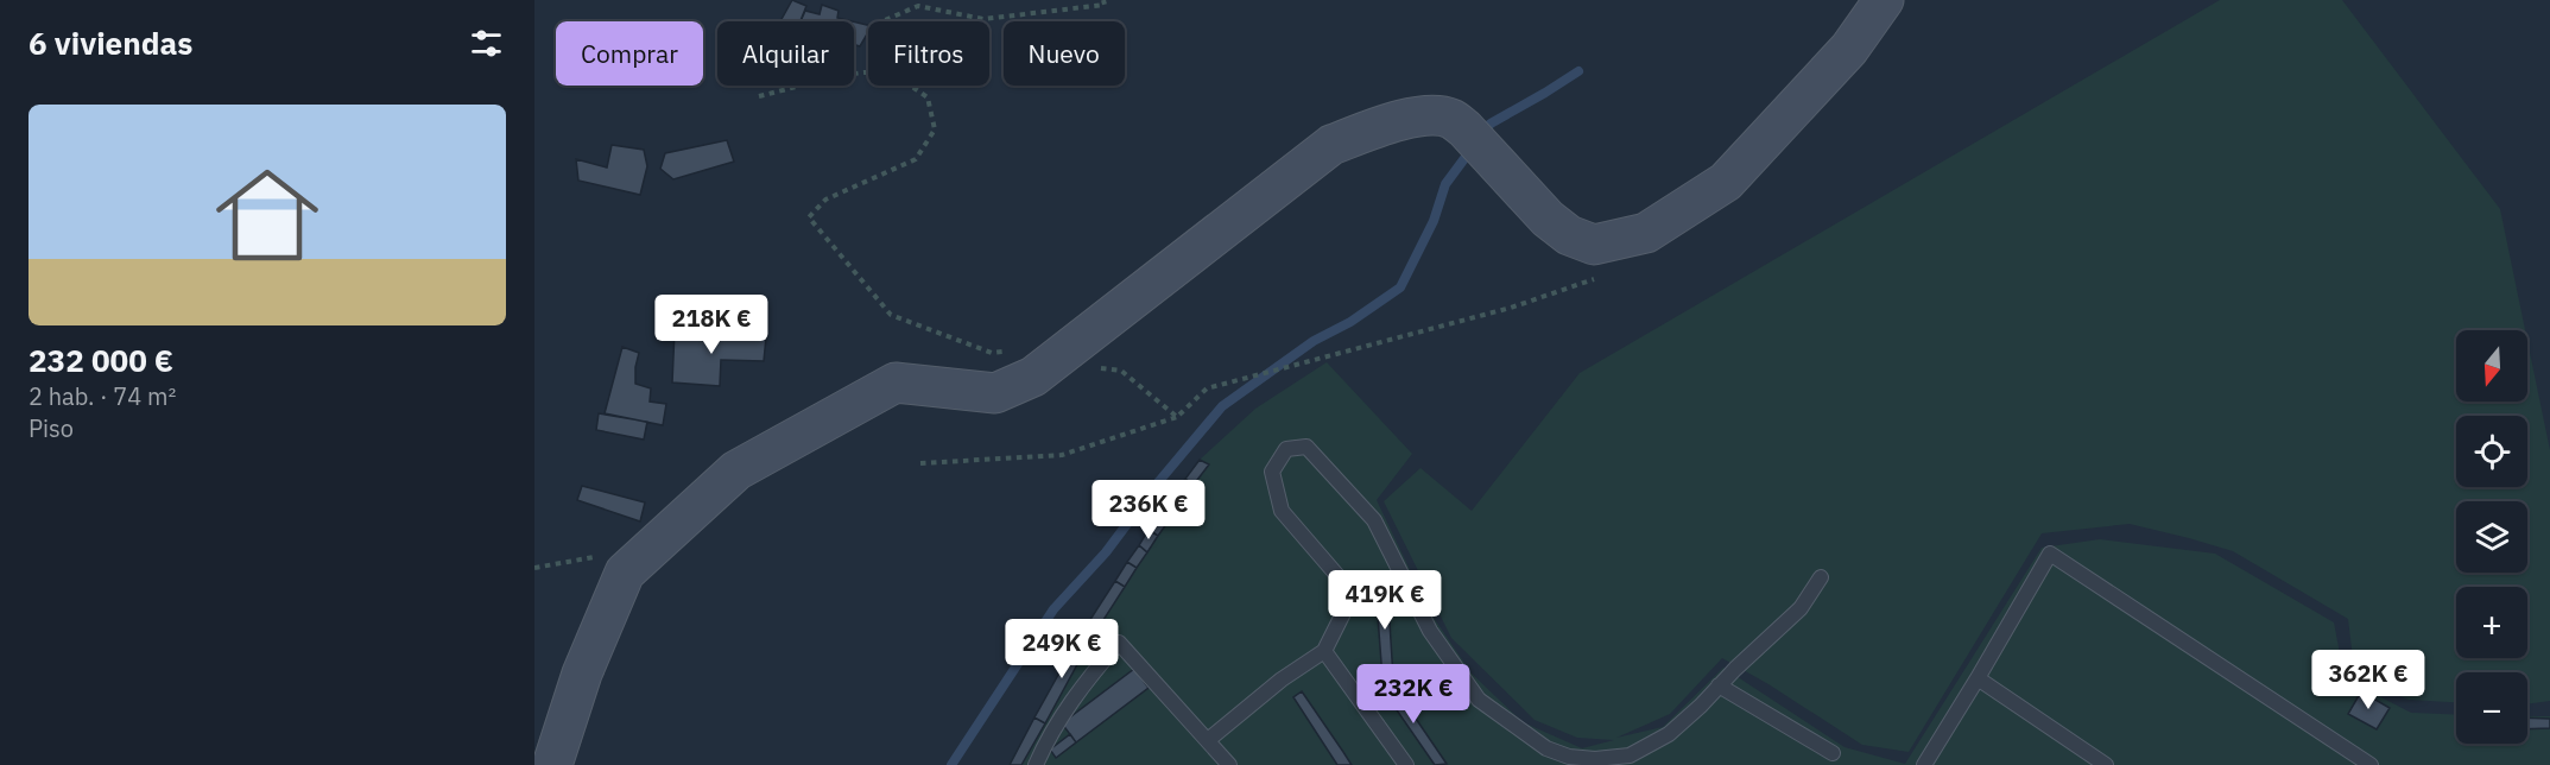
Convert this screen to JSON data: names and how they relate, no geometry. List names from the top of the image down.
{
  "north": "bottom",
  "page": {
    "heading": "6 viviendas",
    "chip": [
      "Comprar",
      "Alquilar",
      "Filtros",
      "Nuevo"
    ],
    "list": [
      {
        "name": "232 000 €",
        "note": "2 hab. · 74 m² · Piso"
      }
    ],
    "price": [
      "218K €",
      "236K €",
      "419K €",
      "249K €",
      "362K €",
      "232K €"
    ],
    "map_buttons": ["+", "−"]
  }
}
